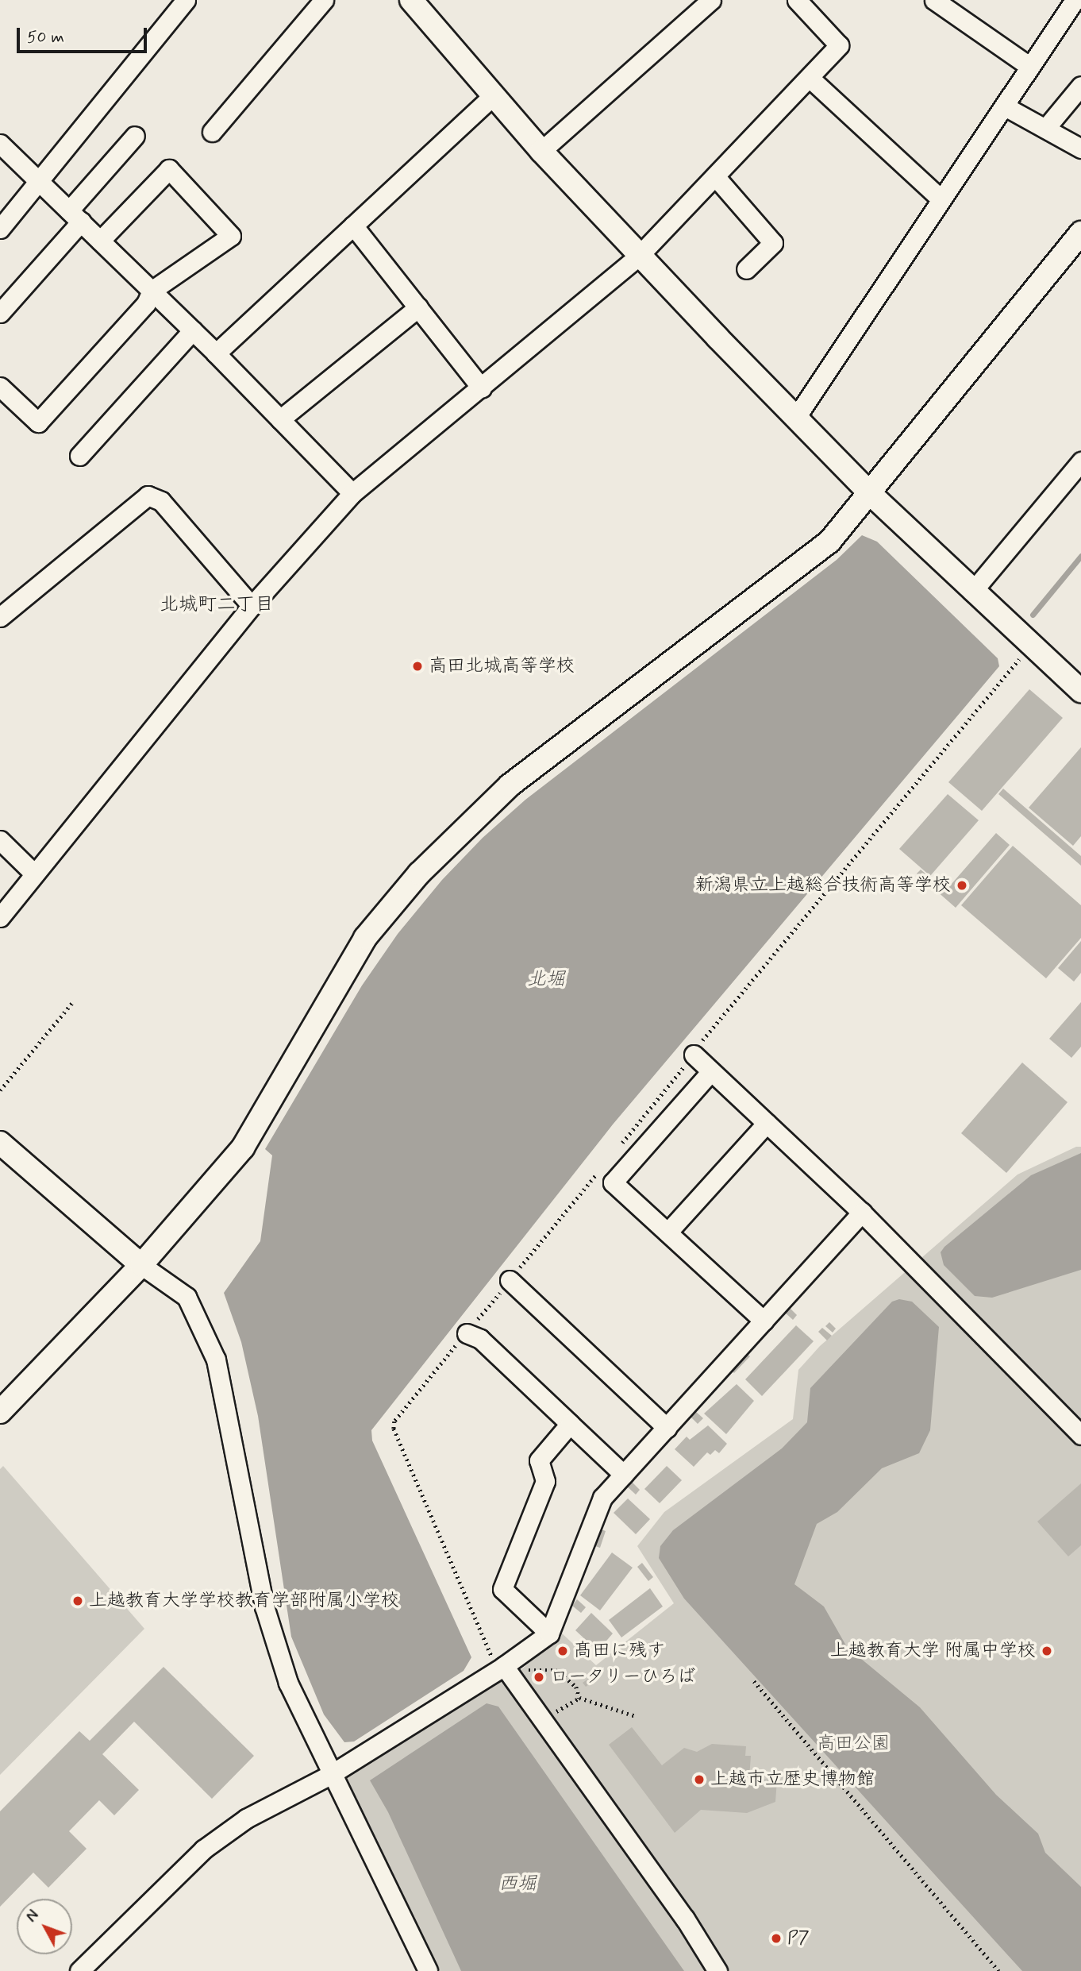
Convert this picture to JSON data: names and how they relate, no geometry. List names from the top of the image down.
{
  "districts": ["北城町二丁目"],
  "water": ["北堀", "西堀"],
  "parks": ["高田公園"],
  "places": [
    "高田北城高等学校",
    "新潟県立上越総合技術高等学校",
    "上越教育大学学校教育学部附属小学校",
    "髙田に残す",
    "上越教育大学 附属中学校",
    "ロータリーひろば",
    "上越市立歴史博物館",
    "P7"
  ],
  "scale_bar": "50 m",
  "north": "top left"
}
